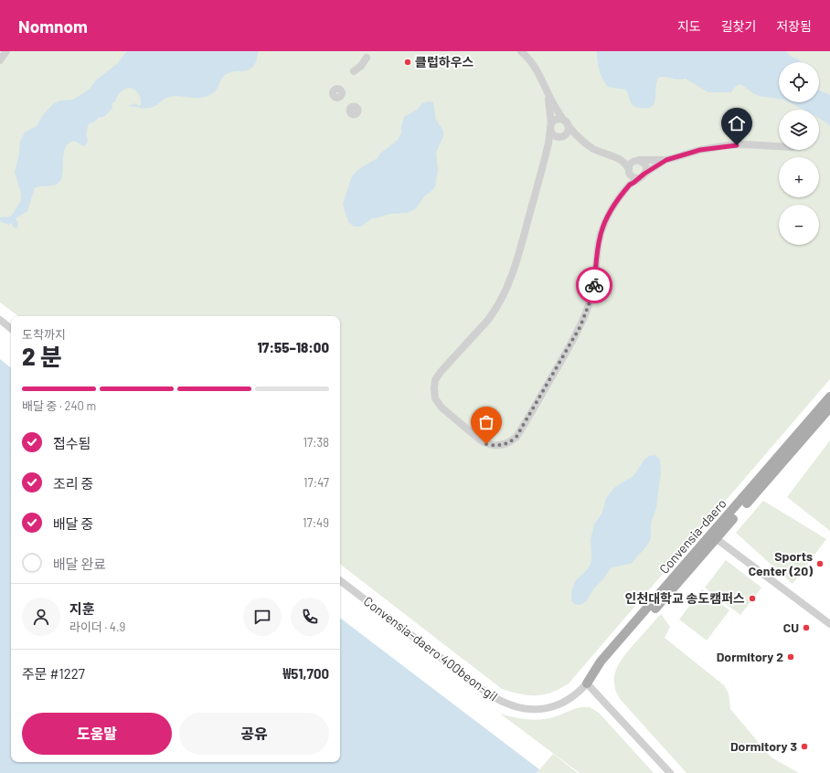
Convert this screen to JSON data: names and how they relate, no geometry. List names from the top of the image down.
{
  "streets": {
    "main road": ["Convensia-daero"],
    "street": ["Convensia-daero 400beon-gil"]
  },
  "places": [
    "클럽하우스",
    "Sports Center (20)",
    "인천대학교 송도캠퍼스",
    "CU",
    "Dormitory 2",
    "Dormitory 3"
  ],
  "page": {
    "header": "Nomnom",
    "nav": ["지도", "길찾기", "저장됨"],
    "map_buttons": ["+", "−"],
    "heading": ["2 분", "도착까지", "17:55–18:00"],
    "panel": [
      "지훈",
      "라이더 · 4.9",
      "주문 #1227",
      "₩51,700"
    ],
    "bar": "배달 중 · 240 m",
    "list": [
      ["접수됨", "17:38"],
      ["조리 중", "17:47"],
      ["배달 중", "17:49"],
      "배달 완료"
    ],
    "buttons": ["도움말", "공유"]
  }
}
